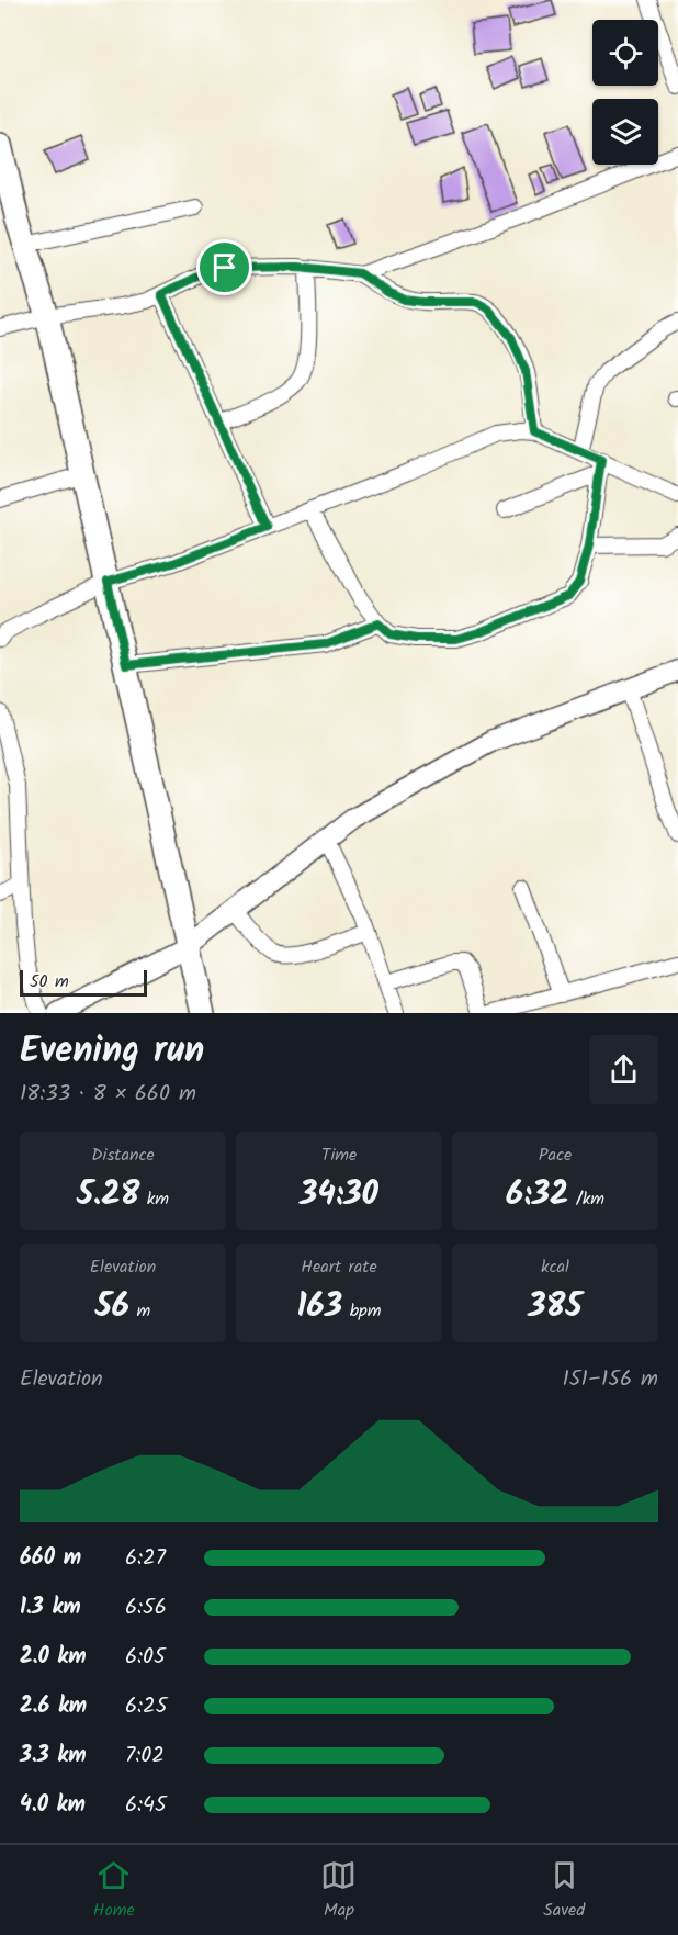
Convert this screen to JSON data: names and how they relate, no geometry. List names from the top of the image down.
{
  "scale_bar": "50 m",
  "page": {
    "scale": "50 m",
    "heading": ["Evening run", "18:33 · 8 × 660 m"],
    "stats": [
      ["Distance", "5.28 km"],
      ["Time", "34:30"],
      ["Pace", "6:32 /km"],
      ["Elevation", "56 m"],
      ["Heart rate", "163 bpm"],
      ["kcal", "385"]
    ],
    "chart": ["Elevation", "151–156 m"],
    "list": [
      {
        "name": "660 m",
        "note": "6:27"
      },
      {
        "name": "1.3 km",
        "note": "6:56"
      },
      {
        "name": "2.0 km",
        "note": "6:05"
      },
      {
        "name": "2.6 km",
        "note": "6:25"
      },
      {
        "name": "3.3 km",
        "note": "7:02"
      },
      {
        "name": "4.0 km",
        "note": "6:45"
      }
    ],
    "tabs": ["Home", "Map", "Saved"]
  }
}
